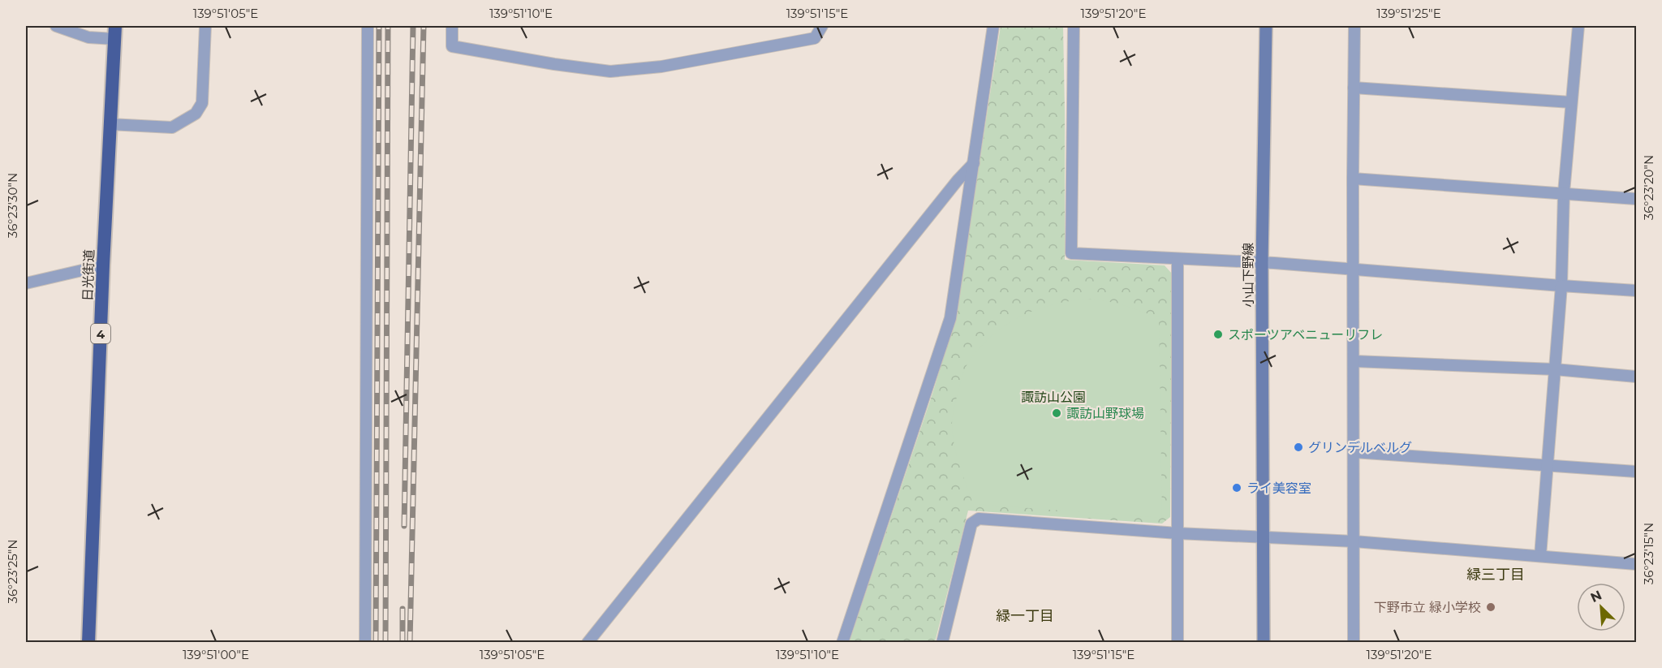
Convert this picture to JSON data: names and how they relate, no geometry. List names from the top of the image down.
{
  "streets": {
    "highway": ["日光街道", "4"],
    "main road": ["小山下野線"]
  },
  "districts": ["緑三丁目", "緑一丁目"],
  "parks": ["諏訪山公園"],
  "places": [
    "スポーツアベニューリフレ",
    "諏訪山野球場",
    "グリンデルベルグ",
    "ライ美容室",
    "下野市立 緑小学校"
  ],
  "north": "top left",
  "coordinates": [
    "139°51'05\"E",
    "139°51'10\"E",
    "139°51'15\"E",
    "139°51'20\"E",
    "139°51'25\"E",
    "36°23'20\"N",
    "36°23'30\"N",
    "36°23'15\"N",
    "36°23'25\"N",
    "139°51'00\"E"
  ]
}
